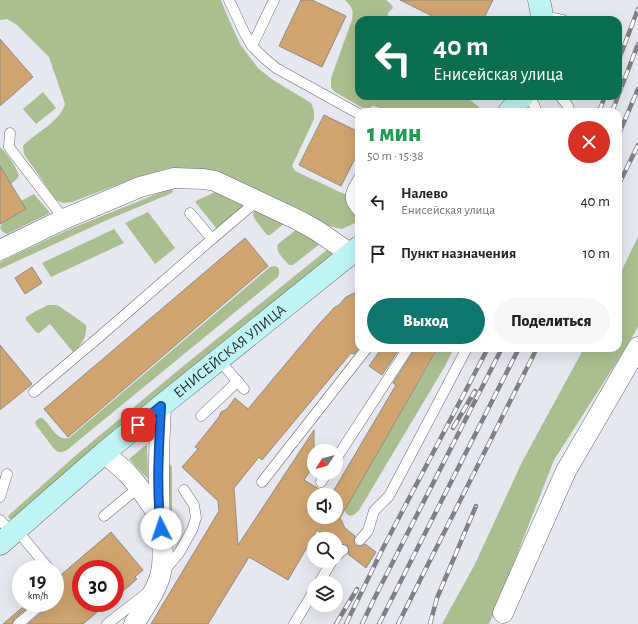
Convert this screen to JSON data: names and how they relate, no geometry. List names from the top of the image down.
{
  "streets": {
    "main road": ["ЕНИСЕЙСКАЯ УЛИЦА"]
  },
  "north": "bottom left",
  "page": {
    "turn": ["40 m", "Енисейская улица"],
    "heading": ["1 мин", "50 m · 15:38"],
    "list": [
      {
        "name": "Налево",
        "note": "Енисейская улица",
        "value": "40 m"
      },
      {
        "name": "Пункт назначения",
        "value": "10 m"
      }
    ],
    "buttons": ["Выход", "Поделиться"],
    "speed": "19 km/h",
    "limit": "30"
  }
}
